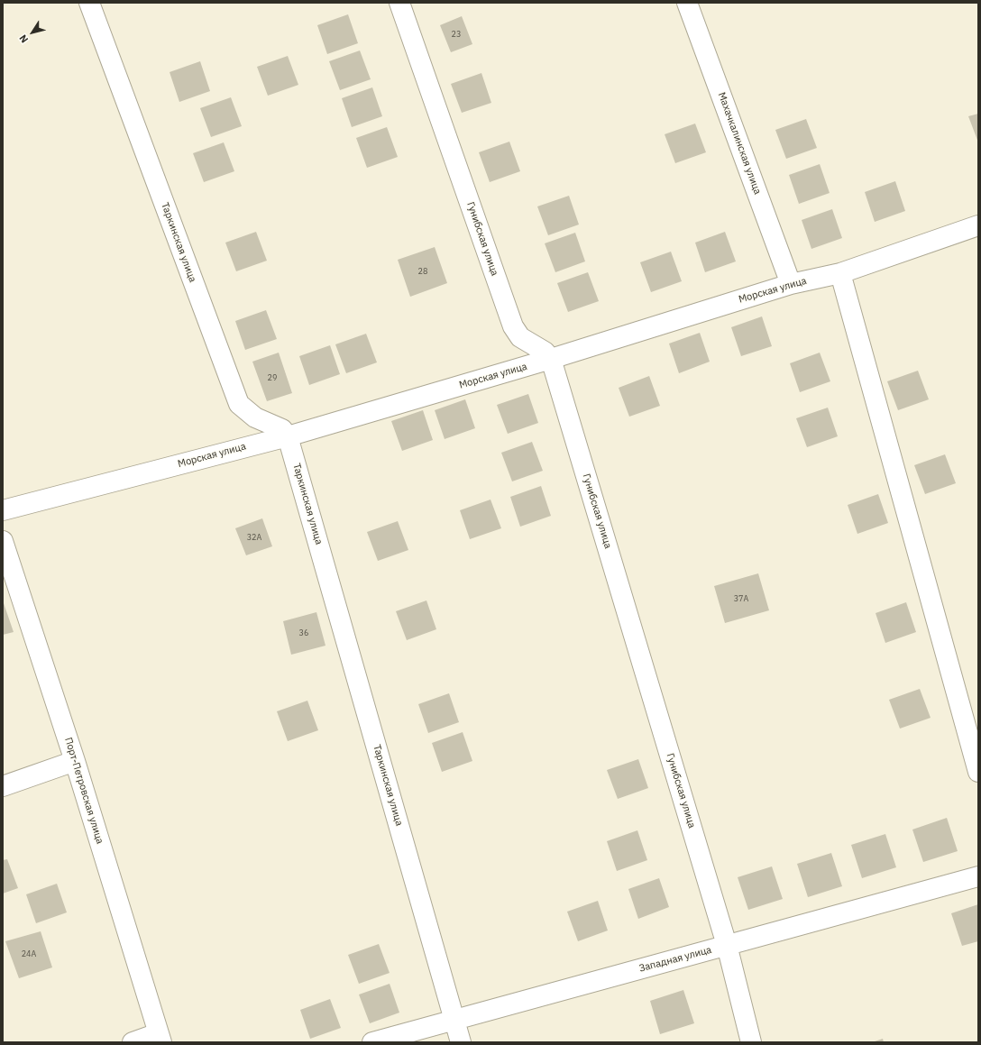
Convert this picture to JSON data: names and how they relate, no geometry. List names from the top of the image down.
{
  "streets": {
    "street": [
      "Махачкалинская улица",
      "Гунибская улица",
      "Таркинская улица",
      "Морская улица",
      "Порт-Петровская улица",
      "Западная улица"
    ]
  },
  "crossings": [
    ["Махачкалинская улица", "Морская улица"],
    ["Гунибская улица", "Морская улица"],
    ["Гунибская улица", "Западная улица"],
    ["Таркинская улица", "Морская улица"],
    ["Таркинская улица", "Западная улица"]
  ],
  "house_numbers": [
    "23",
    "28",
    "29",
    "32А",
    "37А",
    "36",
    "24А"
  ],
  "north": "bottom left"
}
